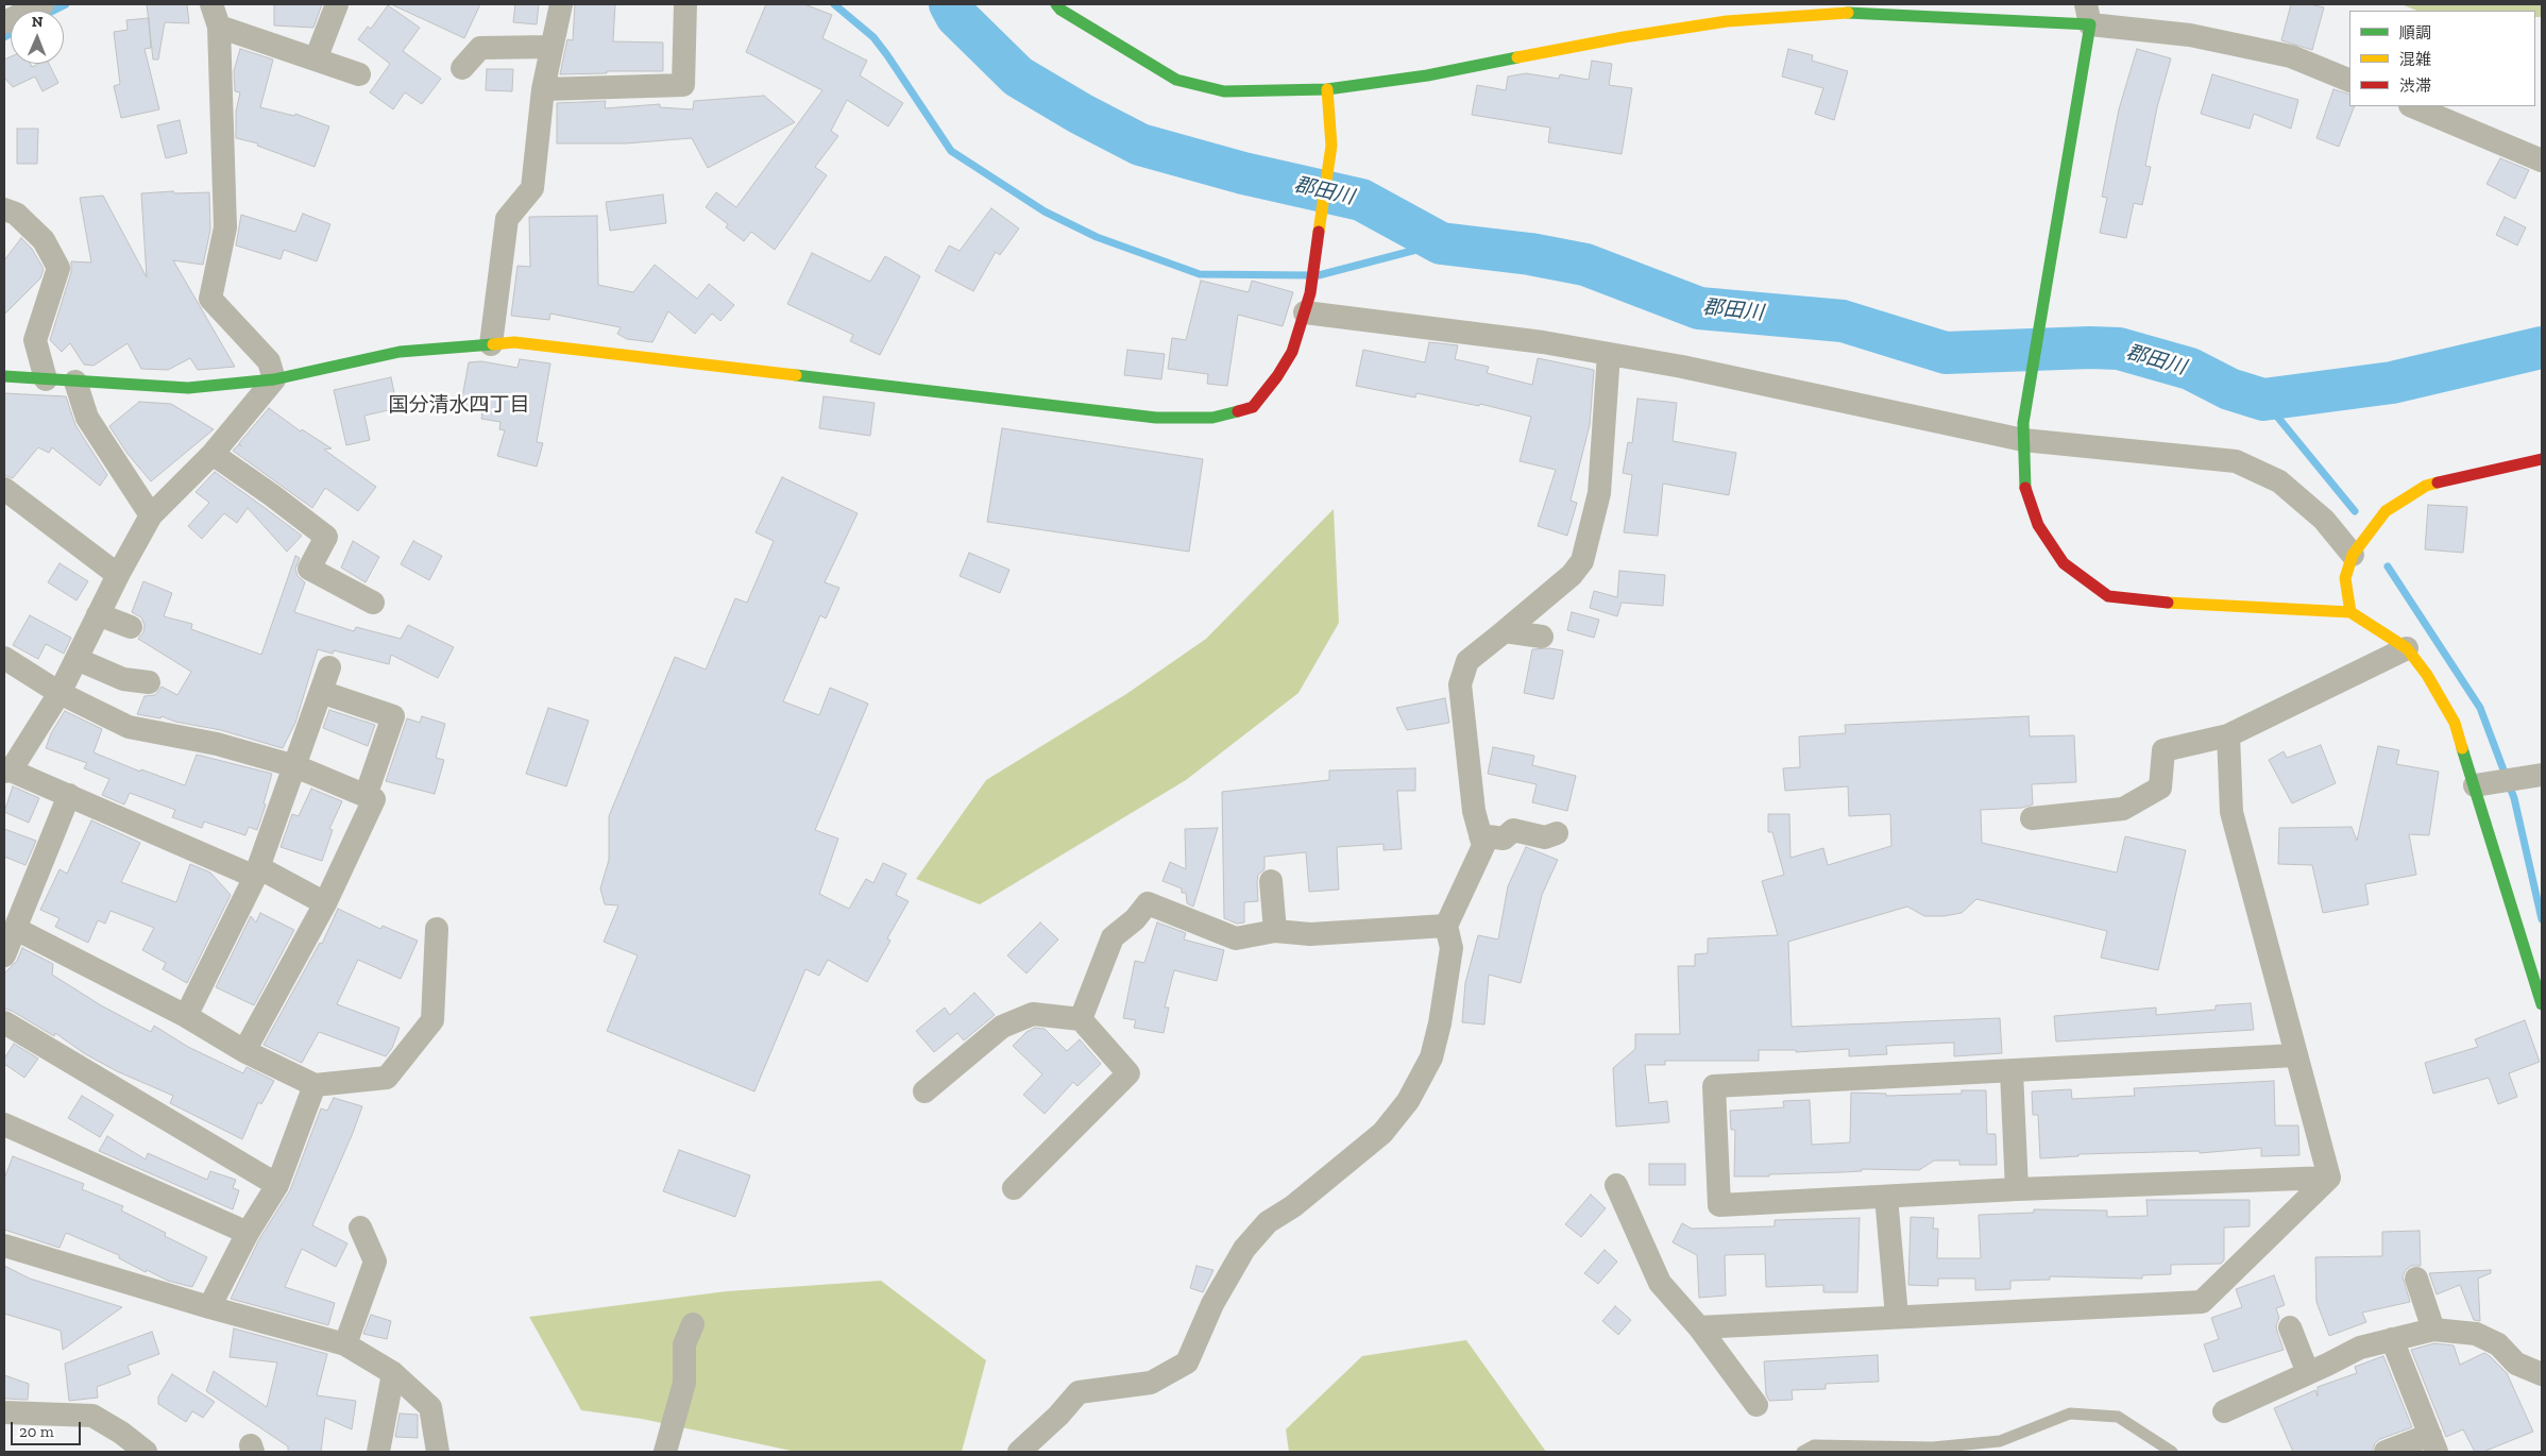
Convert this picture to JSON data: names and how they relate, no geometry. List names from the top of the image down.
{
  "districts": ["国分清水四丁目"],
  "water": ["郡田川"],
  "legend": ["順調", "混雑", "渋滞"],
  "scale_bar": "20 m",
  "north": "top"
}
